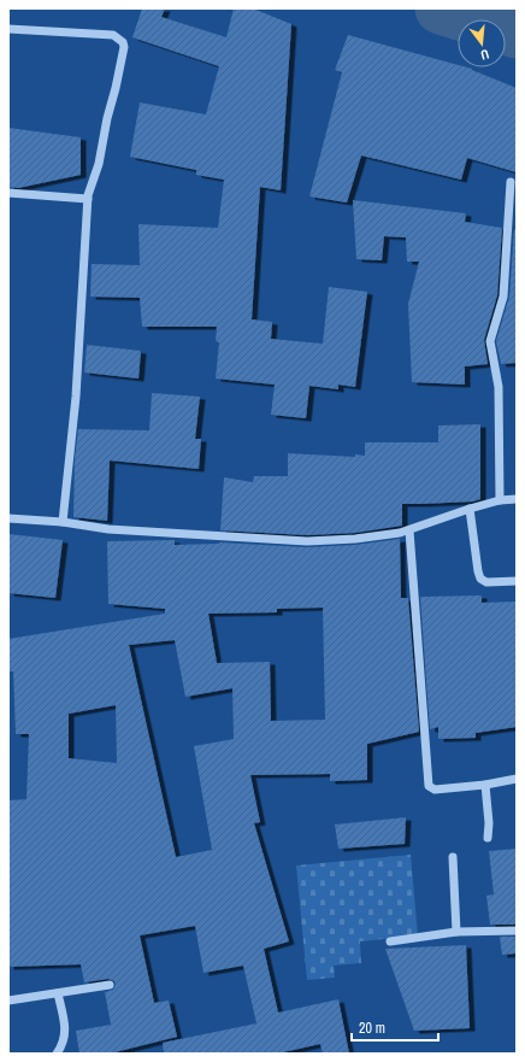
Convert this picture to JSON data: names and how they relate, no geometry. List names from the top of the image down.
{
  "scale_bar": "20 m",
  "north": "bottom"
}
